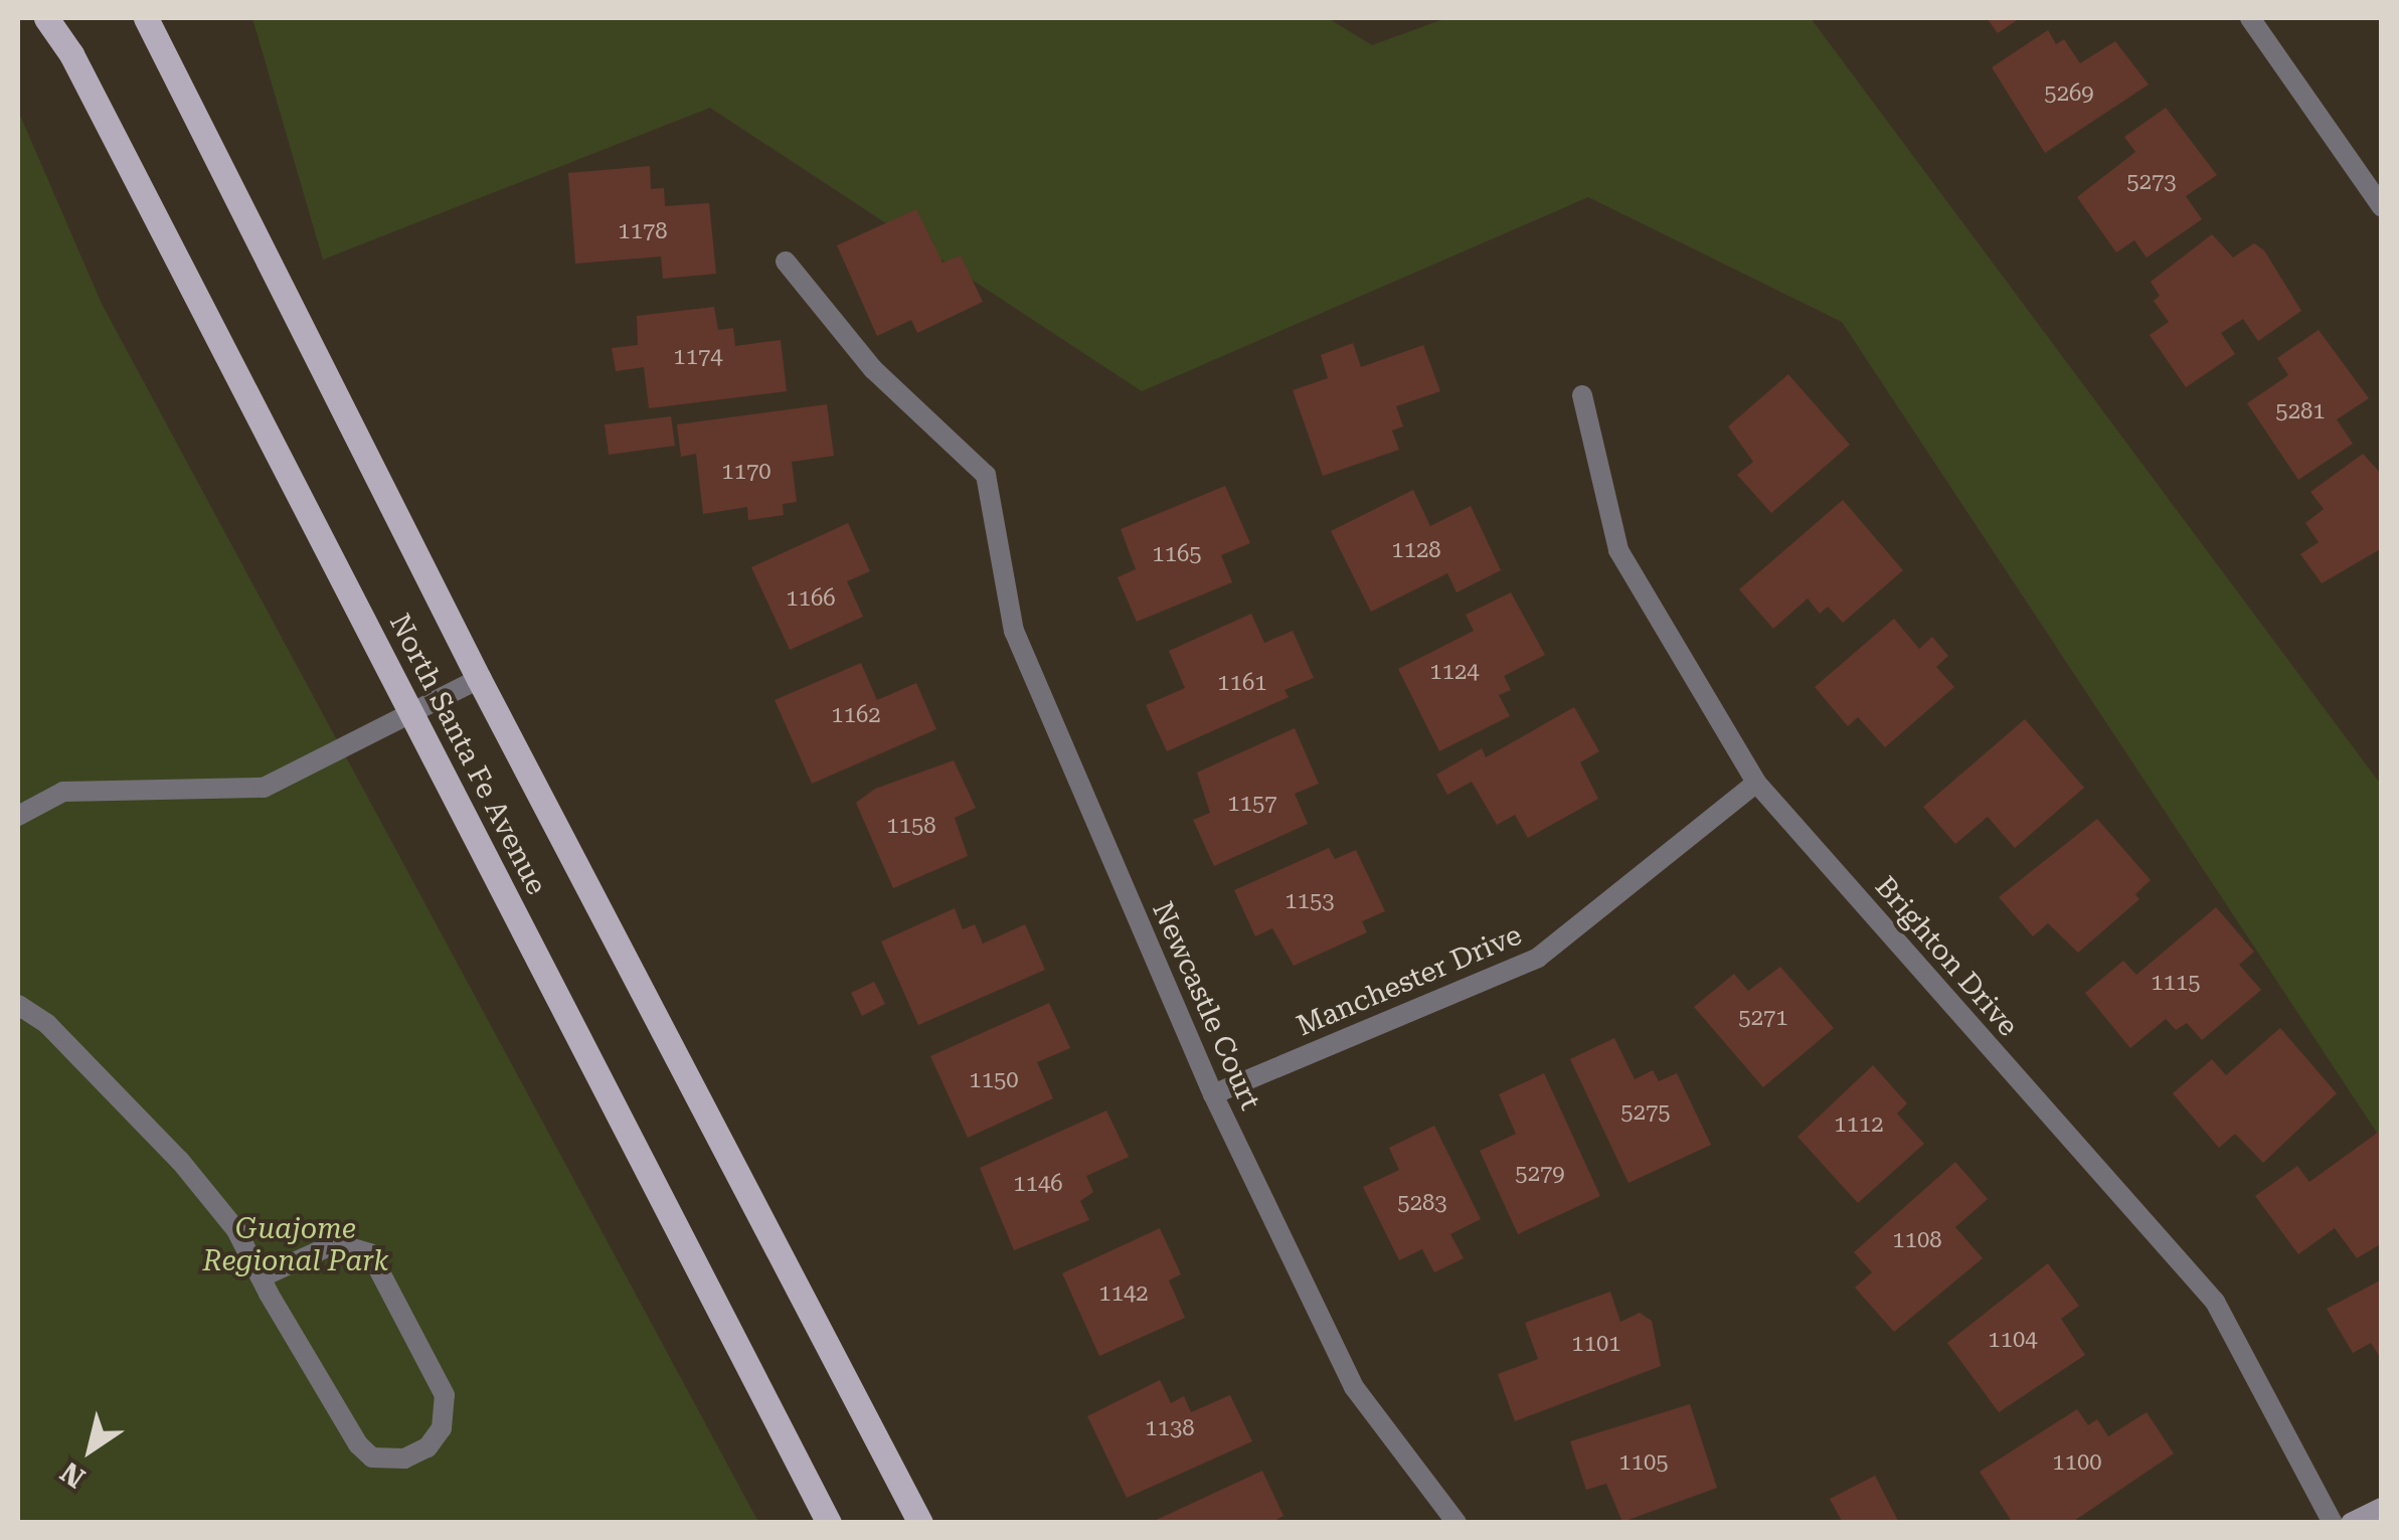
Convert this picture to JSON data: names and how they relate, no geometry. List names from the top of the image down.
{
  "streets": {
    "main road": ["North Santa Fe Avenue"],
    "street": ["Brighton Drive", "Manchester Drive", "Newcastle Court"]
  },
  "crossings": [
    ["Brighton Drive", "Manchester Drive"],
    ["Manchester Drive", "Newcastle Court"]
  ],
  "parks": ["Guajome Regional Park"],
  "house_numbers": [
    "5269",
    "5273",
    "1178",
    "1174",
    "5281",
    "1170",
    "1128",
    "1165",
    "1166",
    "1124",
    "1161",
    "1162",
    "1157",
    "1158",
    "1153",
    "1115",
    "5271",
    "1150",
    "5275",
    "1112",
    "5279",
    "1146",
    "5283",
    "1108",
    "1142",
    "1104",
    "1101",
    "1138",
    "1105",
    "1100"
  ],
  "north": "bottom left"
}
